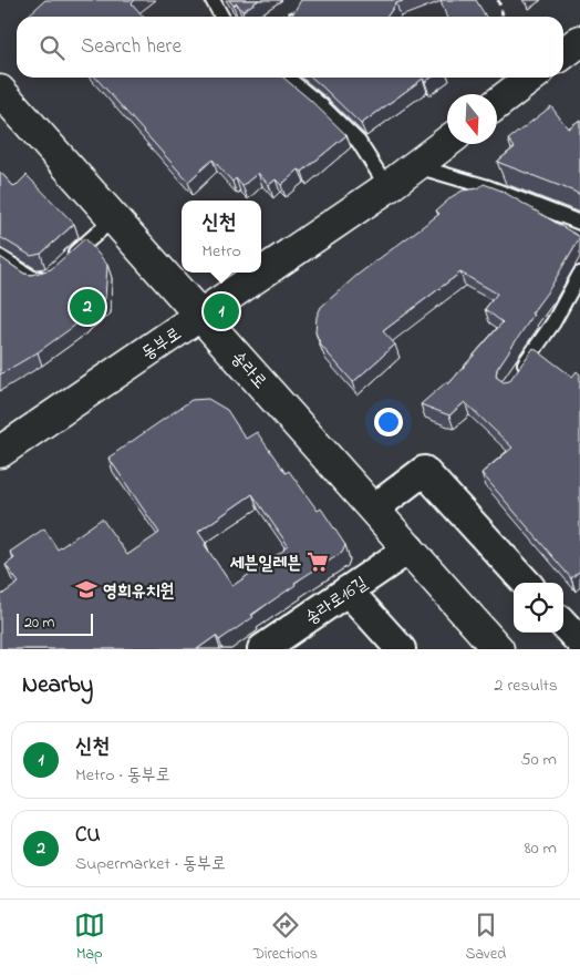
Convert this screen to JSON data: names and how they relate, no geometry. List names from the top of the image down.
{
  "streets": {
    "main road": ["동부로", "송라로"],
    "street": ["송라로16길"]
  },
  "crossings": [
    ["동부로", "송라로"],
    ["송라로", "송라로16길"]
  ],
  "places": {
    "supermarket": ["세븐일레븐"],
    "school or university": ["영희유치원"]
  },
  "scale_bar": "20 m",
  "north": "bottom",
  "page": {
    "search": "Search here",
    "popup": ["신천", "Metro"],
    "pins": ["2", "1"],
    "scale": "20 m",
    "heading": ["Nearby", "2 results"],
    "list": [
      {
        "mark": "1",
        "name": "신천",
        "note": "Metro · 동부로",
        "value": "50 m"
      },
      {
        "mark": "2",
        "name": "CU",
        "note": "Supermarket · 동부로",
        "value": "80 m"
      }
    ],
    "nav": ["Map", "Directions", "Saved"]
  }
}
